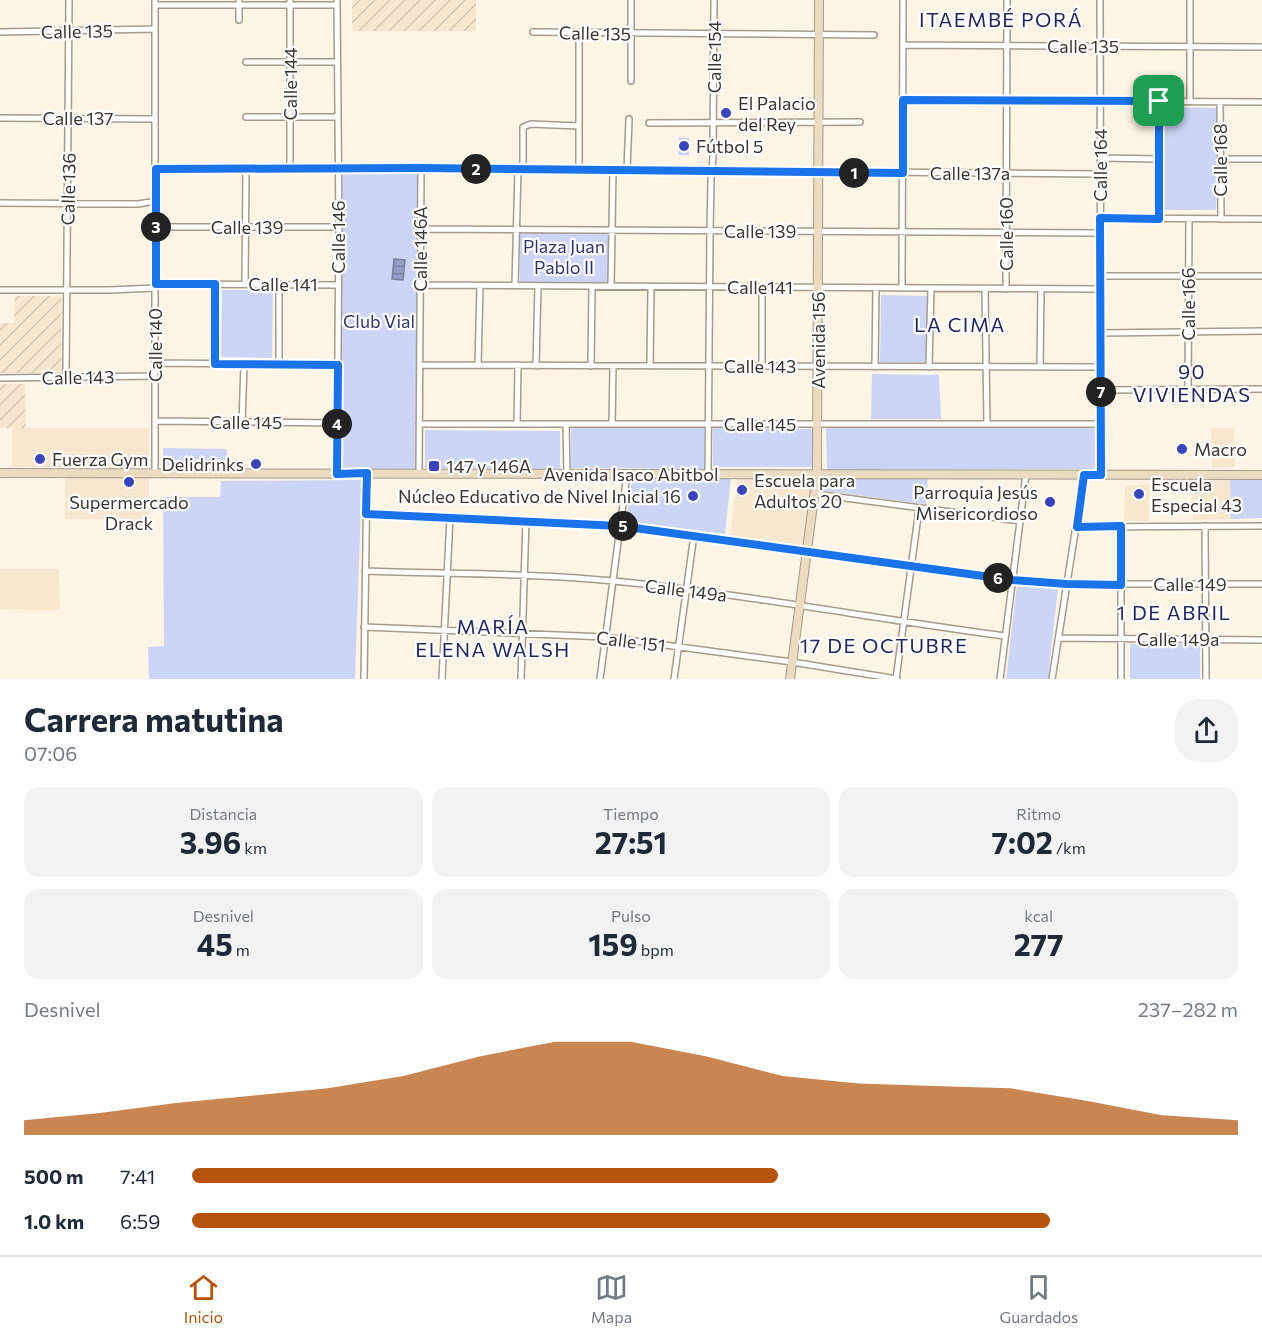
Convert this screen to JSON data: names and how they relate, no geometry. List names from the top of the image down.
{
  "streets": {
    "main road": ["Avenida 156", "Avenida Isaco Abitbol"],
    "street": [
      "Calle 135",
      "Calle 154",
      "Calle 144",
      "Calle 137",
      "Calle 168",
      "Calle 164",
      "Calle 137a",
      "Calle 136",
      "Calle 139",
      "Calle 160",
      "Calle 146",
      "Calle 146A",
      "Calle 141",
      "Calle141",
      "Calle 166",
      "Calle 140",
      "Calle 143",
      "Calle 145",
      "Calle 149",
      "Calle 149a",
      "Calle 151"
    ]
  },
  "crossings": [
    ["Calle 135", "Calle 154"],
    ["Calle 135", "Calle 164"],
    ["Calle 135", "Calle 136"],
    ["Calle 135", "Calle 160"],
    ["Calle 135", "Avenida 156"],
    ["Calle 135", "Calle 140"],
    ["Calle 154", "Calle 137a"],
    ["Calle 154", "Calle 139"],
    ["Calle 154", "Calle141"],
    ["Calle 154", "Calle 143"],
    ["Calle 154", "Calle 145"],
    ["Calle 154", "Avenida Isaco Abitbol"],
    ["Calle 144", "Calle 137a"],
    ["Calle 137", "Calle 136"],
    ["Calle 137", "Calle 140"],
    ["Calle 164", "Calle 137a"],
    ["Calle 164", "Calle 139"],
    ["Calle 164", "Calle141"],
    ["Calle 164", "Calle 143"],
    ["Calle 164", "Calle 145"],
    ["Calle 164", "Avenida Isaco Abitbol"],
    ["Calle 137a", "Calle 160"],
    ["Calle 137a", "Calle 146"],
    ["Calle 137a", "Calle 146A"],
    ["Calle 137a", "Avenida 156"],
    ["Calle 137a", "Calle 140"],
    ["Calle 136", "Calle 141"],
    ["Calle 136", "Calle 143"],
    ["Calle 139", "Calle 160"],
    ["Calle 139", "Calle 146"],
    ["Calle 139", "Calle 146A"],
    ["Calle 139", "Avenida 156"],
    ["Calle 139", "Calle 140"],
    ["Calle 160", "Calle141"],
    ["Calle 160", "Calle 143"],
    ["Calle 160", "Calle 145"],
    ["Calle 146", "Calle 141"],
    ["Calle 146", "Calle 145"],
    ["Calle 146", "Avenida Isaco Abitbol"],
    ["Calle 146A", "Calle141"],
    ["Calle 146A", "Calle 143"],
    ["Calle 146A", "Calle 145"],
    ["Calle 146A", "Avenida Isaco Abitbol"],
    ["Calle 141", "Calle 140"],
    ["Calle141", "Avenida 156"],
    ["Avenida 156", "Calle 143"],
    ["Avenida 156", "Calle 145"],
    ["Avenida 156", "Avenida Isaco Abitbol"],
    ["Avenida 156", "Calle 149"],
    ["Avenida 156", "Calle 149a"],
    ["Avenida 156", "Calle 151"],
    ["Calle 140", "Calle 143"],
    ["Calle 140", "Calle 145"],
    ["Calle 140", "Avenida Isaco Abitbol"]
  ],
  "districts": [
    "ITAEMBÉ PORÁ",
    "LA CIMA",
    "90 VIVIENDAS",
    "1 DE ABRIL",
    "MARÍA ELENA WALSH",
    "17 DE OCTUBRE"
  ],
  "parks": ["Plaza Juan Pablo II", "Club Vial"],
  "places": {
    "other": [
      "El Palacio del Rey",
      "Fútbol 5",
      "Macro",
      "Fuerza Gym",
      "Delidrinks",
      "Supermercado Drack",
      "Escuela para Adultos 20",
      "Escuela Especial 43",
      "Núcleo Educativo de Nivel Inicial 16",
      "Parroquia Jesús Misericordioso"
    ],
    "transit": ["147 y 146A"]
  },
  "page": {
    "pins": [
      "2",
      "1",
      "3",
      "7",
      "4",
      "5",
      "6"
    ],
    "heading": ["Carrera matutina", "07:06"],
    "stats": [
      ["Distancia", "3.96 km"],
      ["Tiempo", "27:51"],
      ["Ritmo", "7:02 /km"],
      ["Desnivel", "45 m"],
      ["Pulso", "159 bpm"],
      ["kcal", "277"]
    ],
    "chart": ["Desnivel", "237–282 m"],
    "list": [
      {
        "name": "500 m",
        "note": "7:41"
      },
      {
        "name": "1.0 km",
        "note": "6:59"
      }
    ],
    "tabs": ["Inicio", "Mapa", "Guardados"]
  }
}
